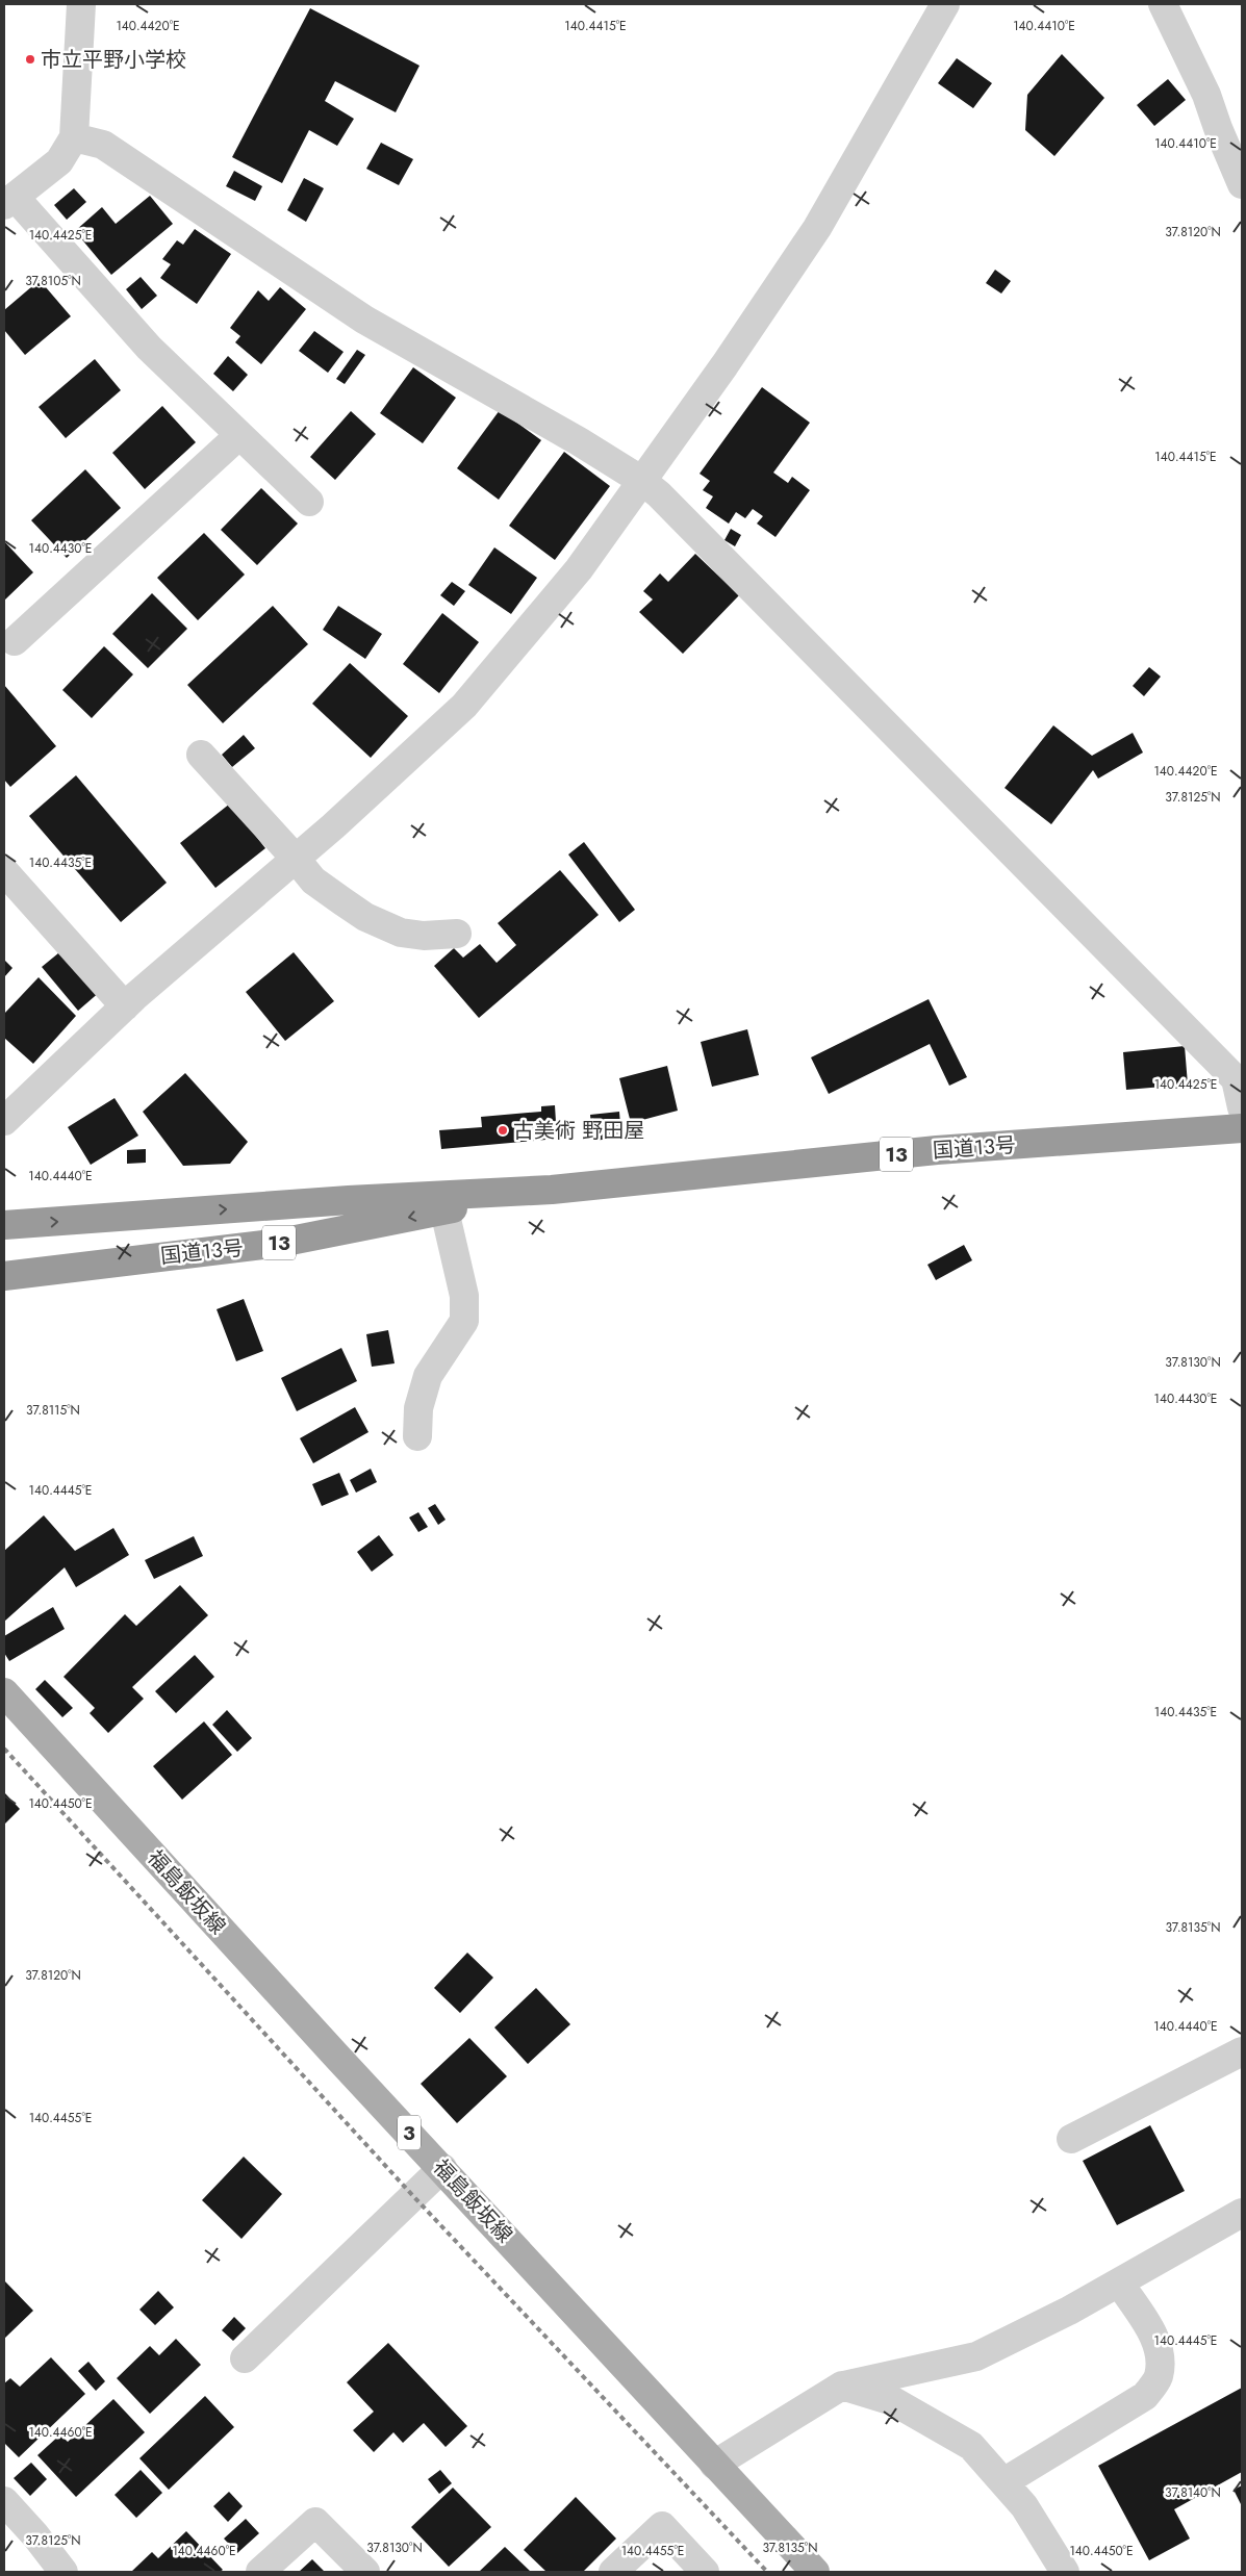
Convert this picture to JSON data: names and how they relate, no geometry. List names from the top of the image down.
{
  "streets": {
    "highway": ["国道13号", "13"],
    "main road": ["福島飯坂線", "3"]
  },
  "places": ["市立平野小学校", "古美術 野田屋"],
  "coordinates": [
    "140.4420°E",
    "140.4415°E",
    "140.4410°E",
    "37.8120°N",
    "140.4425°E",
    "37.8105°N",
    "140.4430°E",
    "37.8125°N",
    "140.4435°E",
    "140.4440°E",
    "37.8130°N",
    "37.8115°N",
    "140.4445°E",
    "140.4450°E",
    "37.8135°N",
    "140.4455°E",
    "140.4460°E",
    "37.8140°N"
  ]
}
